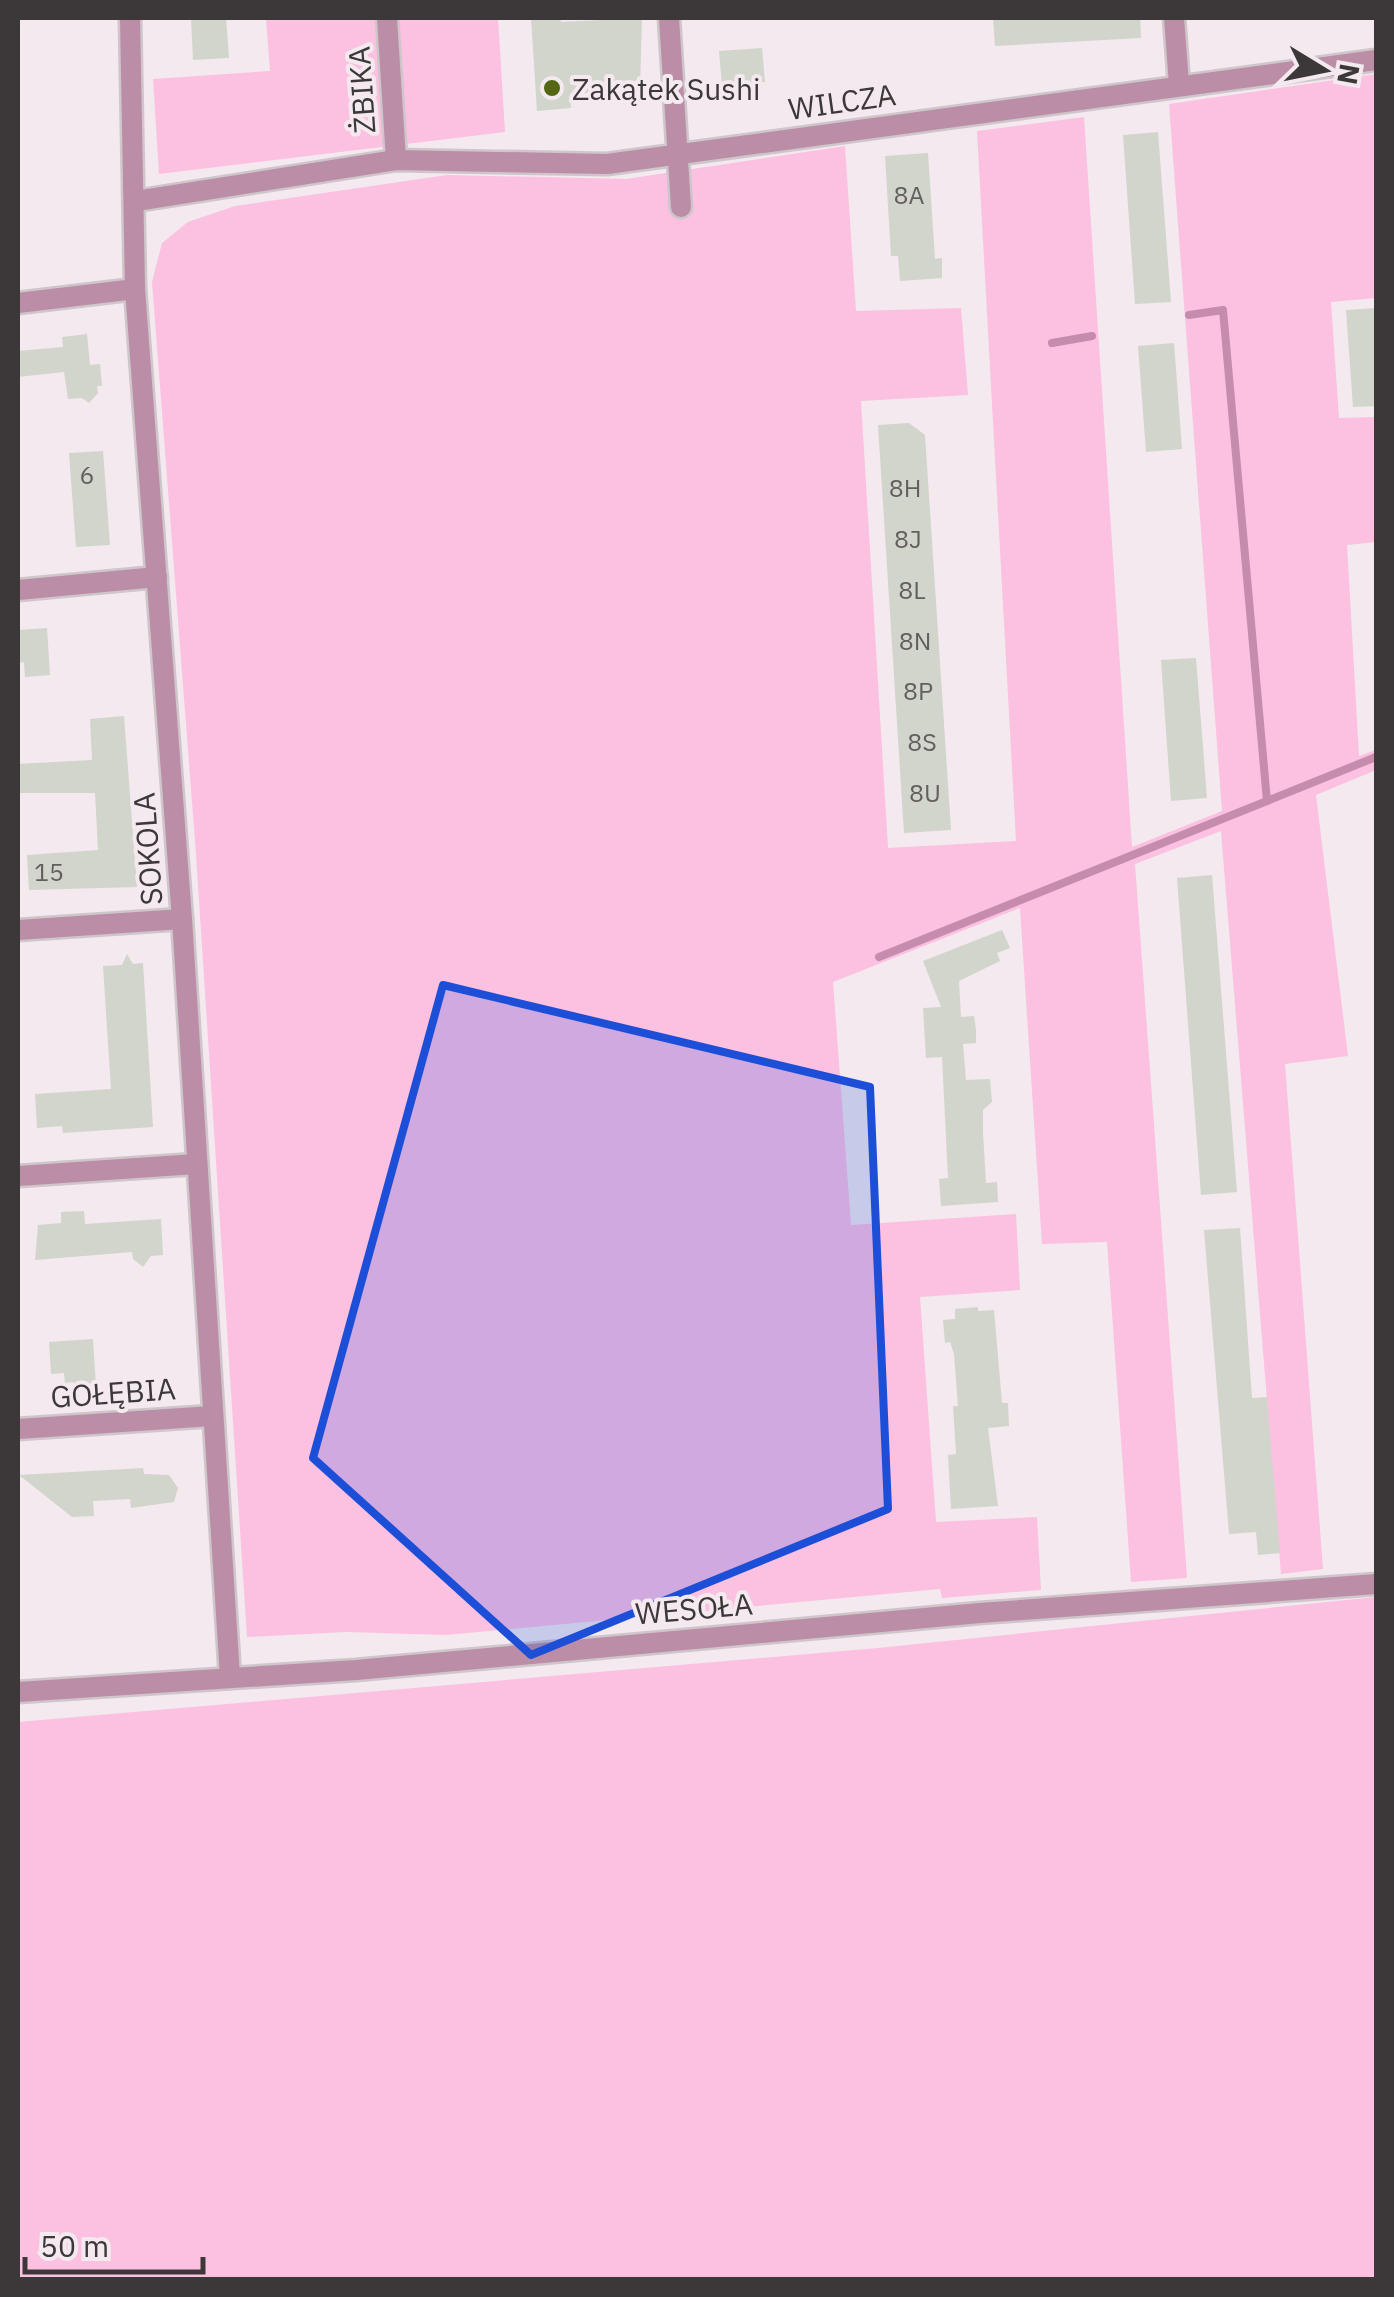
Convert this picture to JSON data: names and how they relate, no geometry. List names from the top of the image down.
{
  "streets": {
    "street": [
      "ŻBIKA",
      "WILCZA",
      "SOKOLA",
      "GOŁĘBIA",
      "WESOŁA"
    ]
  },
  "crossings": [
    ["ŻBIKA", "WILCZA"],
    ["WILCZA", "SOKOLA"],
    ["SOKOLA", "GOŁĘBIA"],
    ["SOKOLA", "WESOŁA"]
  ],
  "places": ["Zakątek Sushi"],
  "house_numbers": [
    "8A",
    "6",
    "8H",
    "8J",
    "8L",
    "8N",
    "8P",
    "8S",
    "8U",
    "15"
  ],
  "scale_bar": "50 m",
  "north": "right"
}
